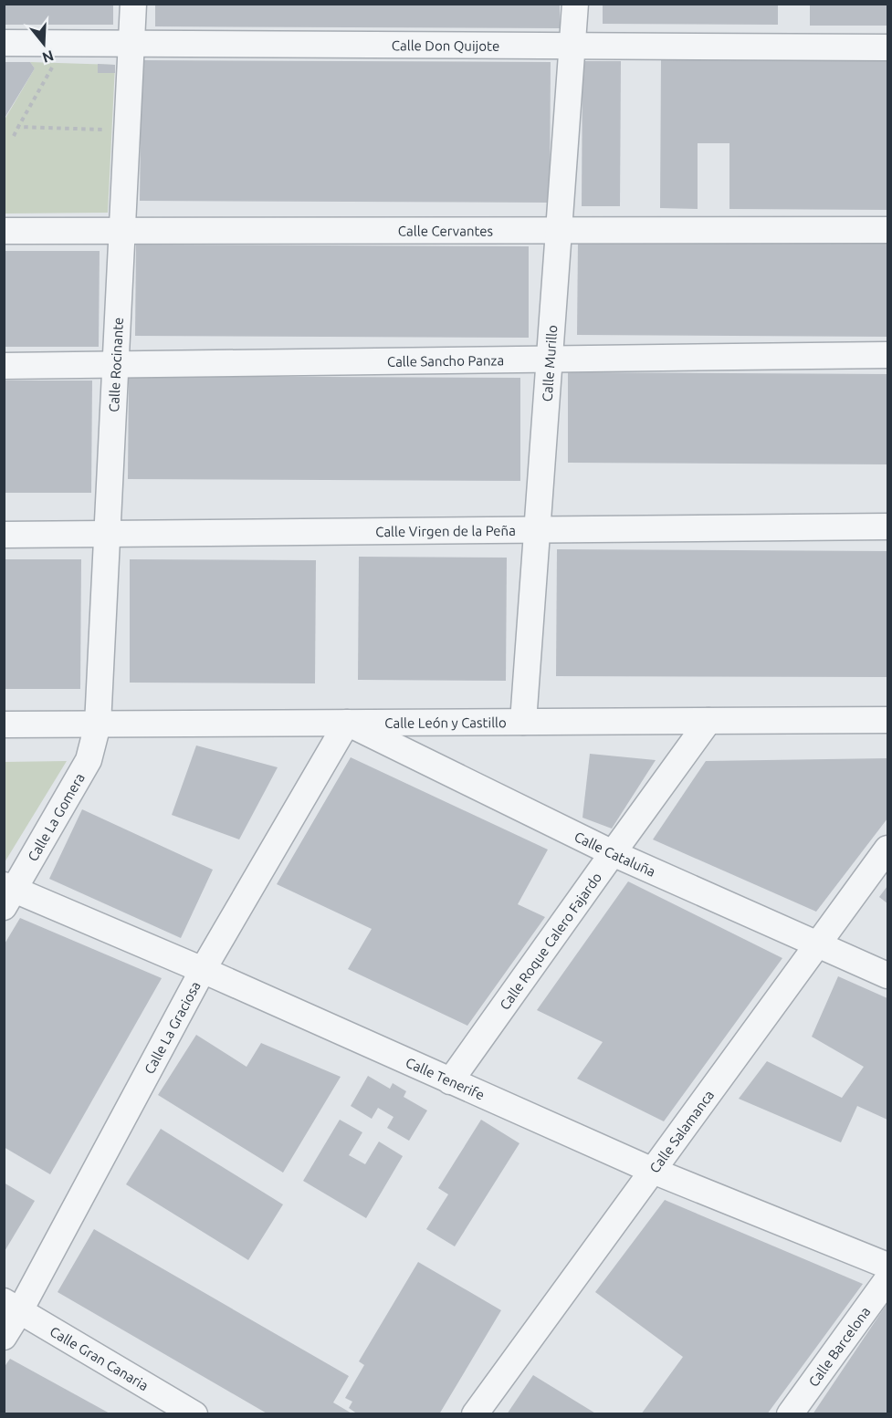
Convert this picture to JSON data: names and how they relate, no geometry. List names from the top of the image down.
{
  "streets": {
    "street": [
      "Calle Don Quijote",
      "Calle Cervantes",
      "Calle Sancho Panza",
      "Calle Murillo",
      "Calle Rocinante",
      "Calle Virgen de la Peña",
      "Calle León y Castillo",
      "Calle La Gomera",
      "Calle Cataluña",
      "Calle Roque Calero Fajardo",
      "Calle La Graciosa",
      "Calle Tenerife",
      "Calle Salamanca",
      "Calle Barcelona",
      "Calle Gran Canaria"
    ]
  },
  "crossings": [
    ["Calle Don Quijote", "Calle Murillo"],
    ["Calle Don Quijote", "Calle Rocinante"],
    ["Calle Cervantes", "Calle Murillo"],
    ["Calle Cervantes", "Calle Rocinante"],
    ["Calle Sancho Panza", "Calle Murillo"],
    ["Calle Sancho Panza", "Calle Rocinante"],
    ["Calle Murillo", "Calle Virgen de la Peña"],
    ["Calle Murillo", "Calle León y Castillo"],
    ["Calle Rocinante", "Calle Virgen de la Peña"],
    ["Calle Rocinante", "Calle León y Castillo"],
    ["Calle Rocinante", "Calle La Gomera"],
    ["Calle León y Castillo", "Calle La Gomera"],
    ["Calle León y Castillo", "Calle Cataluña"],
    ["Calle León y Castillo", "Calle Roque Calero Fajardo"],
    ["Calle León y Castillo", "Calle La Graciosa"],
    ["Calle La Gomera", "Calle Tenerife"],
    ["Calle Cataluña", "Calle Roque Calero Fajardo"],
    ["Calle Cataluña", "Calle La Graciosa"],
    ["Calle Cataluña", "Calle Salamanca"],
    ["Calle Roque Calero Fajardo", "Calle Tenerife"],
    ["Calle La Graciosa", "Calle Tenerife"],
    ["Calle La Graciosa", "Calle Gran Canaria"],
    ["Calle Tenerife", "Calle Salamanca"]
  ],
  "north": "bottom"
}
